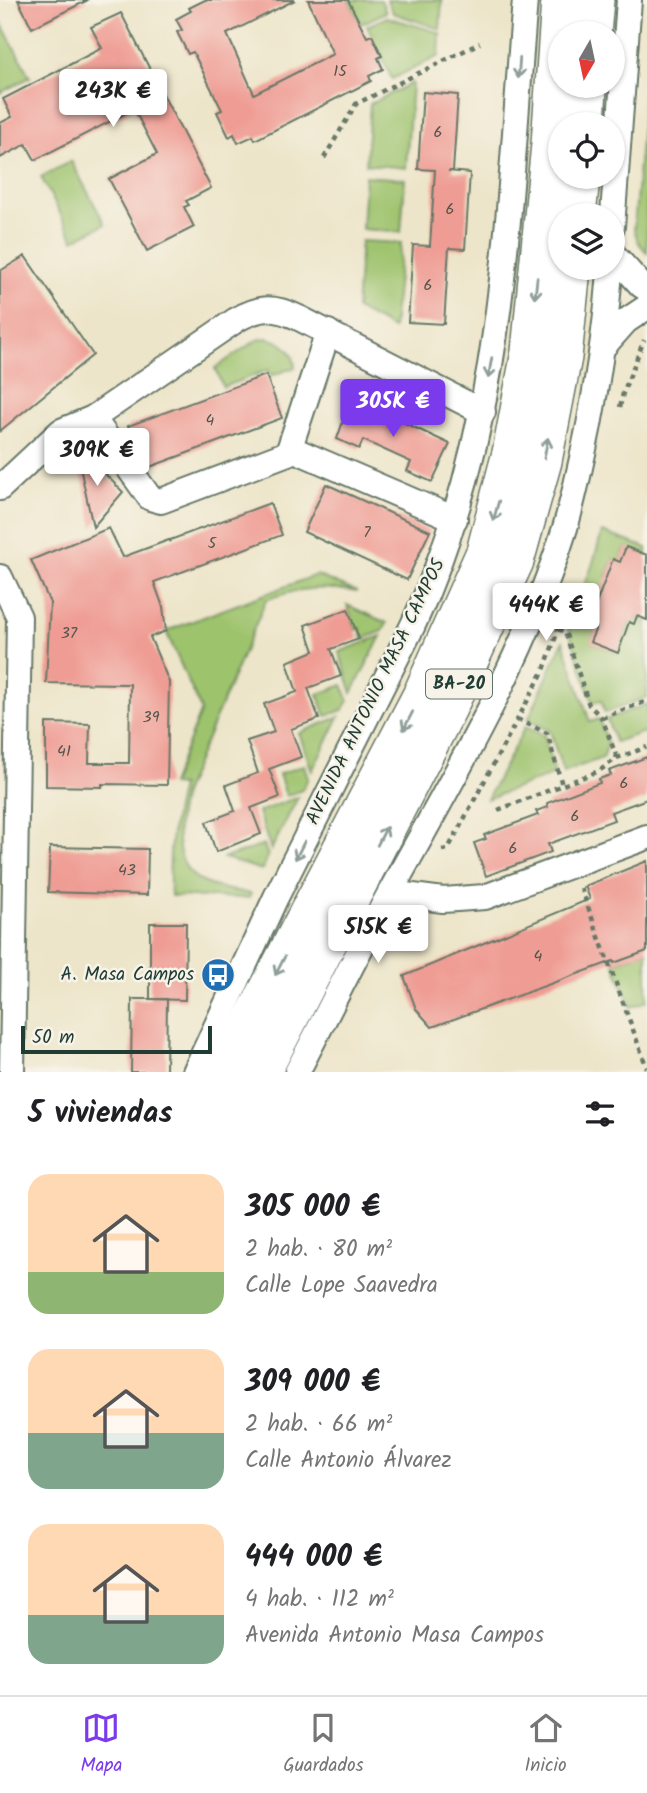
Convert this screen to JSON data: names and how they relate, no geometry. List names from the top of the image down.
{
  "streets": {
    "highway": ["BA-20", "AVENIDA ANTONIO MASA CAMPOS"]
  },
  "places": {
    "bus stop": ["A. Masa Campos"]
  },
  "house_numbers": [
    "15",
    "6",
    "6",
    "6",
    "4",
    "7",
    "5",
    "37",
    "39",
    "41",
    "6",
    "6",
    "6",
    "43",
    "4"
  ],
  "scale_bar": "50 m",
  "north": "bottom",
  "page": {
    "price": [
      "243K €",
      "305K €",
      "309K €",
      "444K €",
      "515K €"
    ],
    "scale": "50 m",
    "heading": "5 viviendas",
    "list": [
      {
        "name": "305 000 €",
        "note": "2 hab. · 80 m² · Calle Lope Saavedra"
      },
      {
        "name": "309 000 €",
        "note": "2 hab. · 66 m² · Calle Antonio Álvarez"
      },
      {
        "name": "444 000 €",
        "note": "4 hab. · 112 m² · Avenida Antonio Masa Campos"
      }
    ],
    "tabs": ["Mapa", "Guardados", "Inicio"]
  }
}
